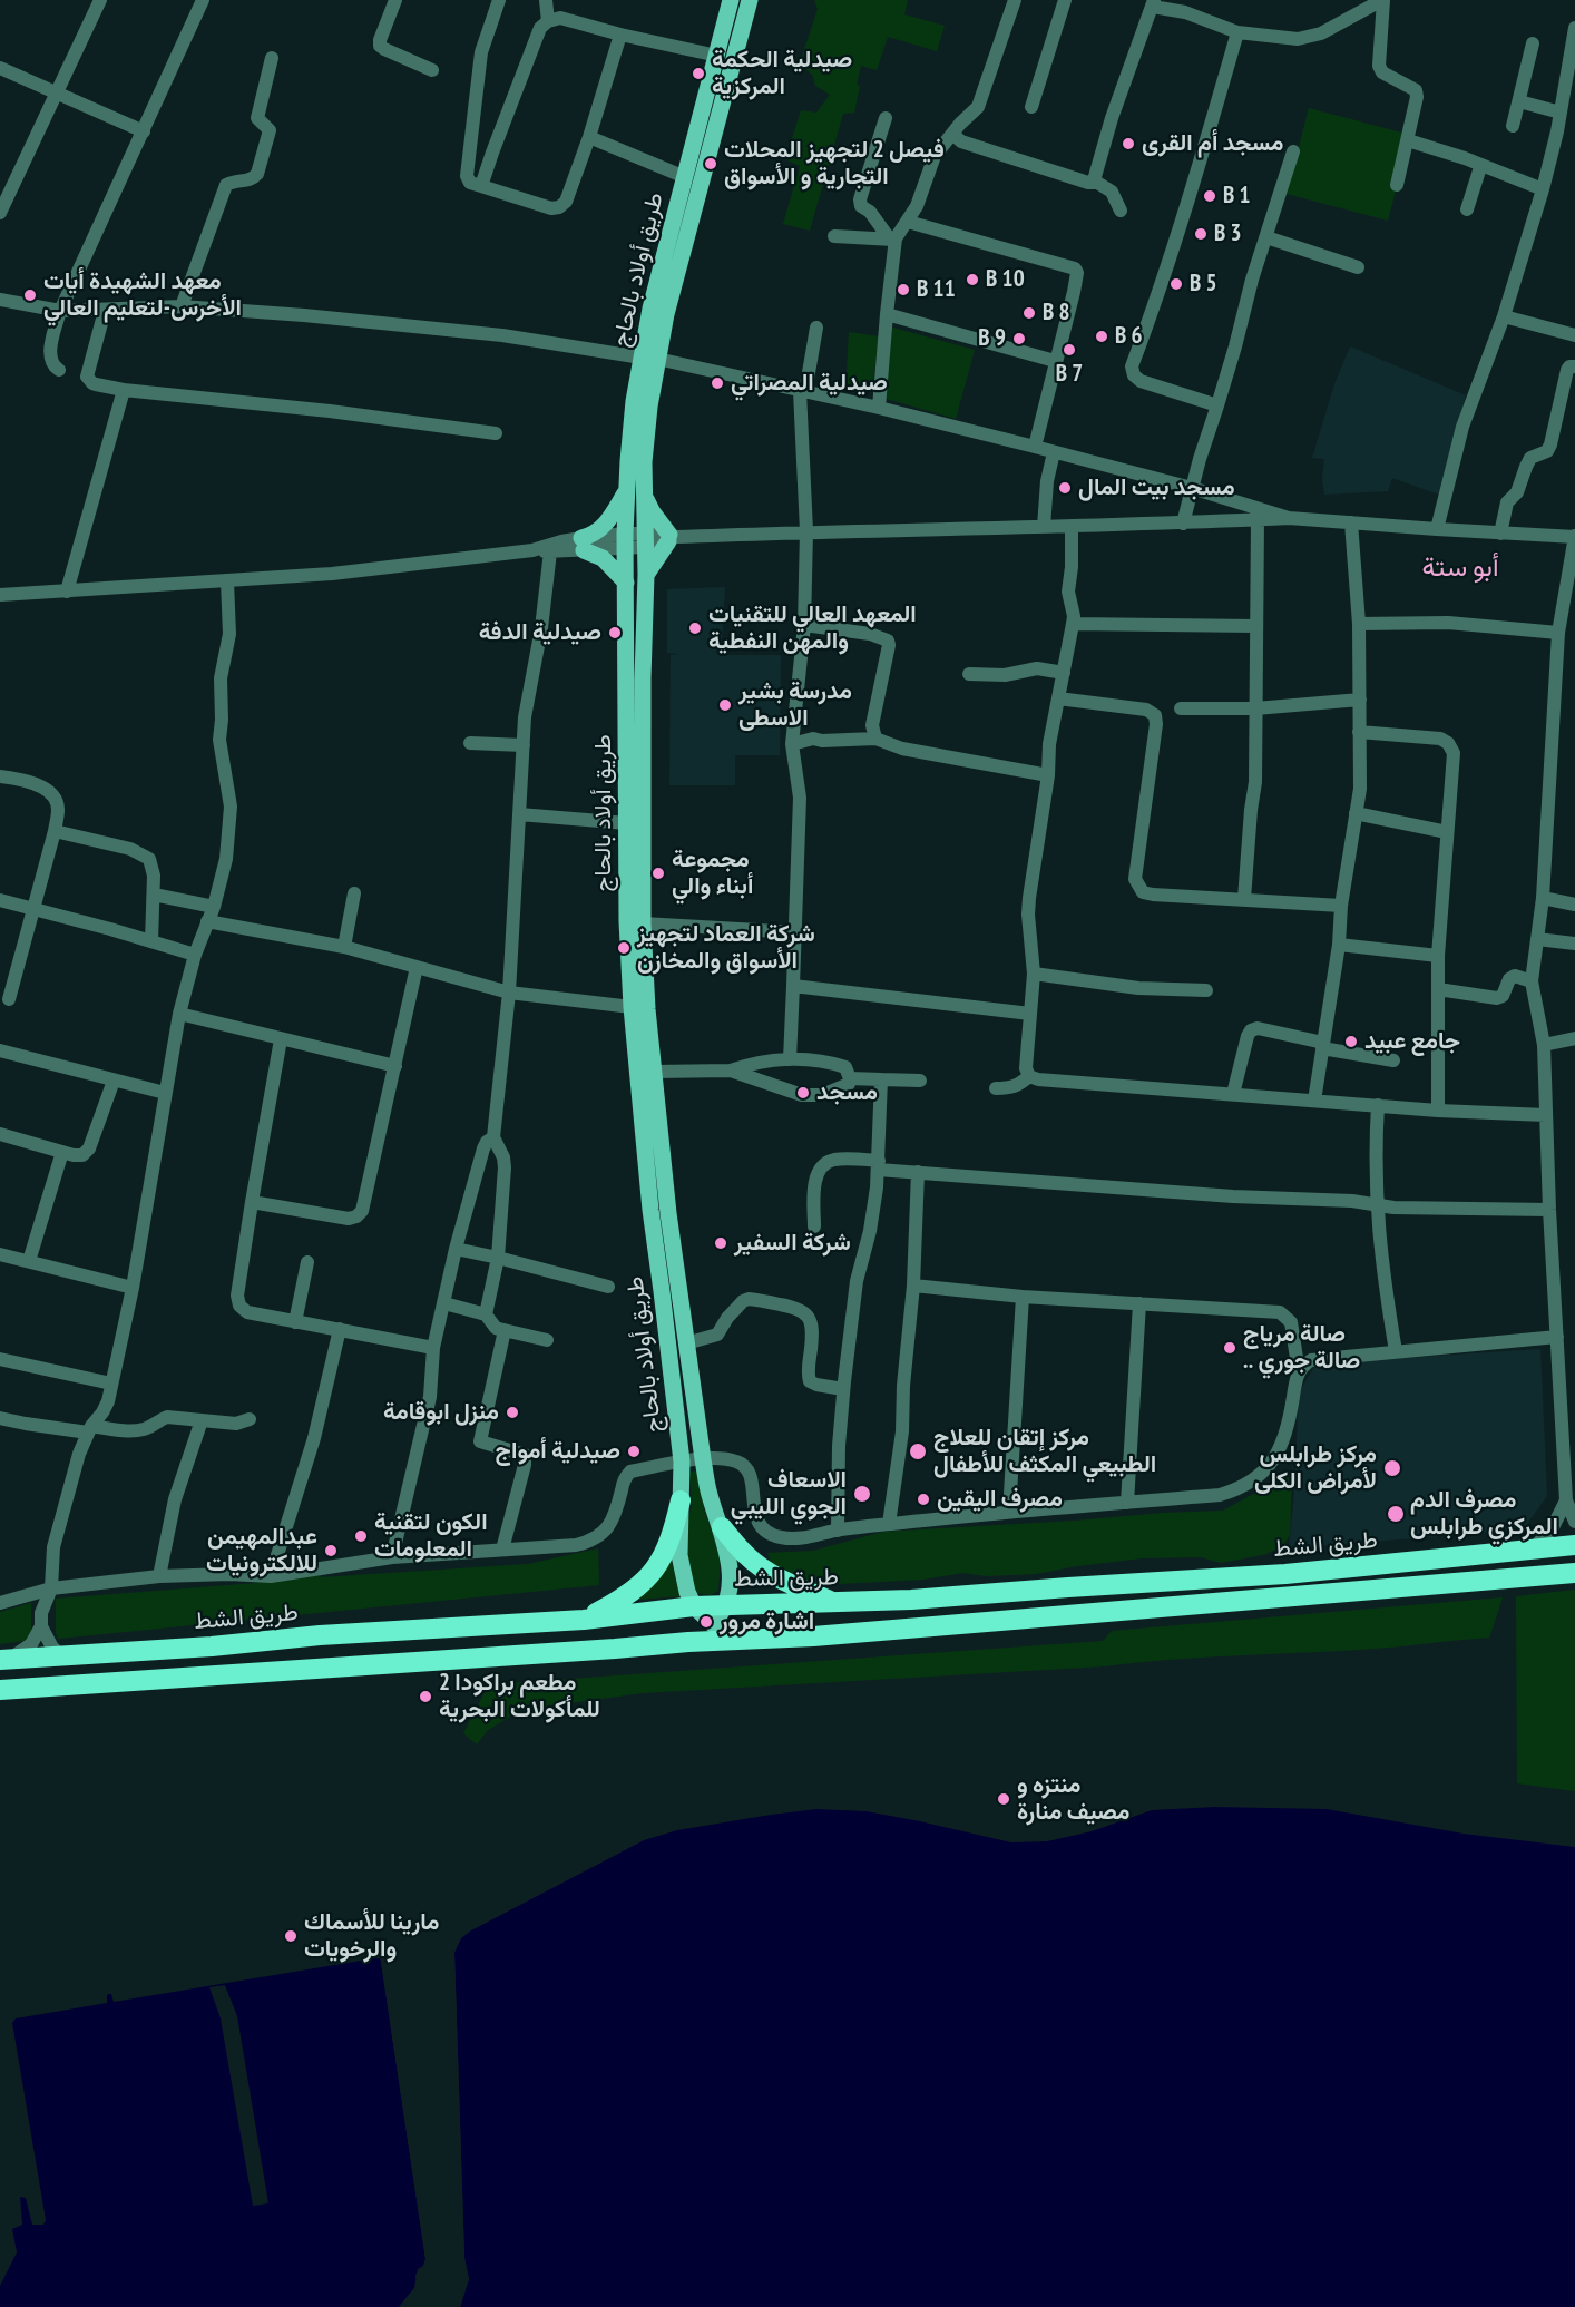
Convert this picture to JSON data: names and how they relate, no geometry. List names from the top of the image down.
{
  "streets": {
    "highway": ["طريق الشط"],
    "main road": ["طريق أولاد بالحاج"]
  },
  "crossings": [
    ["طريق أولاد بالحاج", "طريق الشط"]
  ],
  "districts": ["أبو ستة"],
  "places": [
    "صيدلية الحكمة المركزية",
    "مسجد أم القرى",
    "فيصل 2 لتجهيز المحلات التجارية و الأسواق",
    "B 1",
    "B 3",
    "B 10",
    "B 5",
    "B 11",
    "معهد الشهيدة أيات الأخرس-لتعليم العالي",
    "B 8",
    "B 6",
    "B 9",
    "B 7",
    "صيدلية المصراتي",
    "مسجد بيت المال",
    "المعهد العالي للتقنيات والمهن النفطية",
    "صيدلية الدفة",
    "مدرسة بشير الاسطى",
    "مجموعة أبناء والي",
    "شركة العماد لتجهيز الأسواق والمخازن",
    "جامع عبيد",
    "مسجد",
    "شركة السفير",
    "صالة مرياج .. صالة جوري",
    "منزل ابوقامة",
    "صيدلية أمواج",
    "مركز إتقان للعلاج الطبيعي المكثف للأطفال",
    "مركز طرابلس لأمراض الكلى",
    "الاسعاف الجوي الليبي",
    "مصرف اليقين",
    "مصرف الدم المركزي طرابلس",
    "الكون لتقنية المعلومات",
    "عبدالمهيمن للالكترونيات",
    "اشارة مرور",
    "مطعم براكودا 2 للمأكولات البحرية",
    "منتزه و مصيف منارة",
    "مارينا للأسماك والرخويات"
  ]
}
